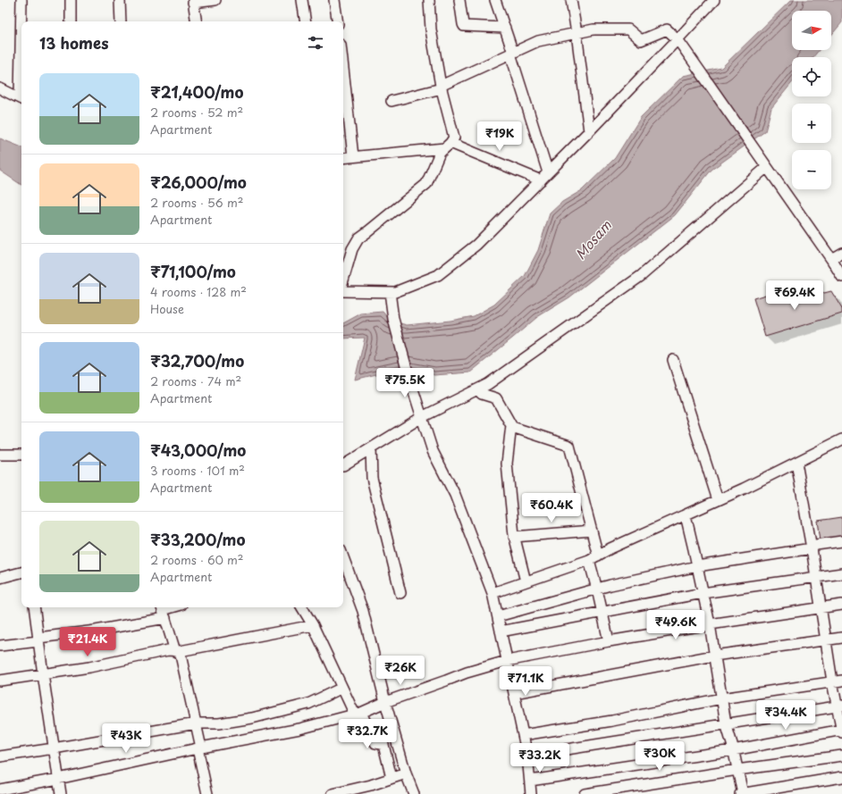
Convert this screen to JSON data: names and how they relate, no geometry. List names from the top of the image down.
{
  "water": ["Mosam"],
  "north": "right",
  "page": {
    "map_buttons": ["+", "−"],
    "heading": "13 homes",
    "list": [
      {
        "name": "₹21,400/mo",
        "note": "2 rooms · 52 m² · Apartment"
      },
      {
        "name": "₹26,000/mo",
        "note": "2 rooms · 56 m² · Apartment"
      },
      {
        "name": "₹71,100/mo",
        "note": "4 rooms · 128 m² · House"
      },
      {
        "name": "₹32,700/mo",
        "note": "2 rooms · 74 m² · Apartment"
      },
      {
        "name": "₹43,000/mo",
        "note": "3 rooms · 101 m² · Apartment"
      },
      {
        "name": "₹33,200/mo",
        "note": "2 rooms · 60 m² · Apartment"
      }
    ],
    "price": [
      "₹19K",
      "₹69.4K",
      "₹75.5K",
      "₹60.4K",
      "₹49.6K",
      "₹21.4K",
      "₹26K",
      "₹71.1K",
      "₹34.4K",
      "₹32.7K",
      "₹43K",
      "₹30K",
      "₹33.2K"
    ]
  }
}
